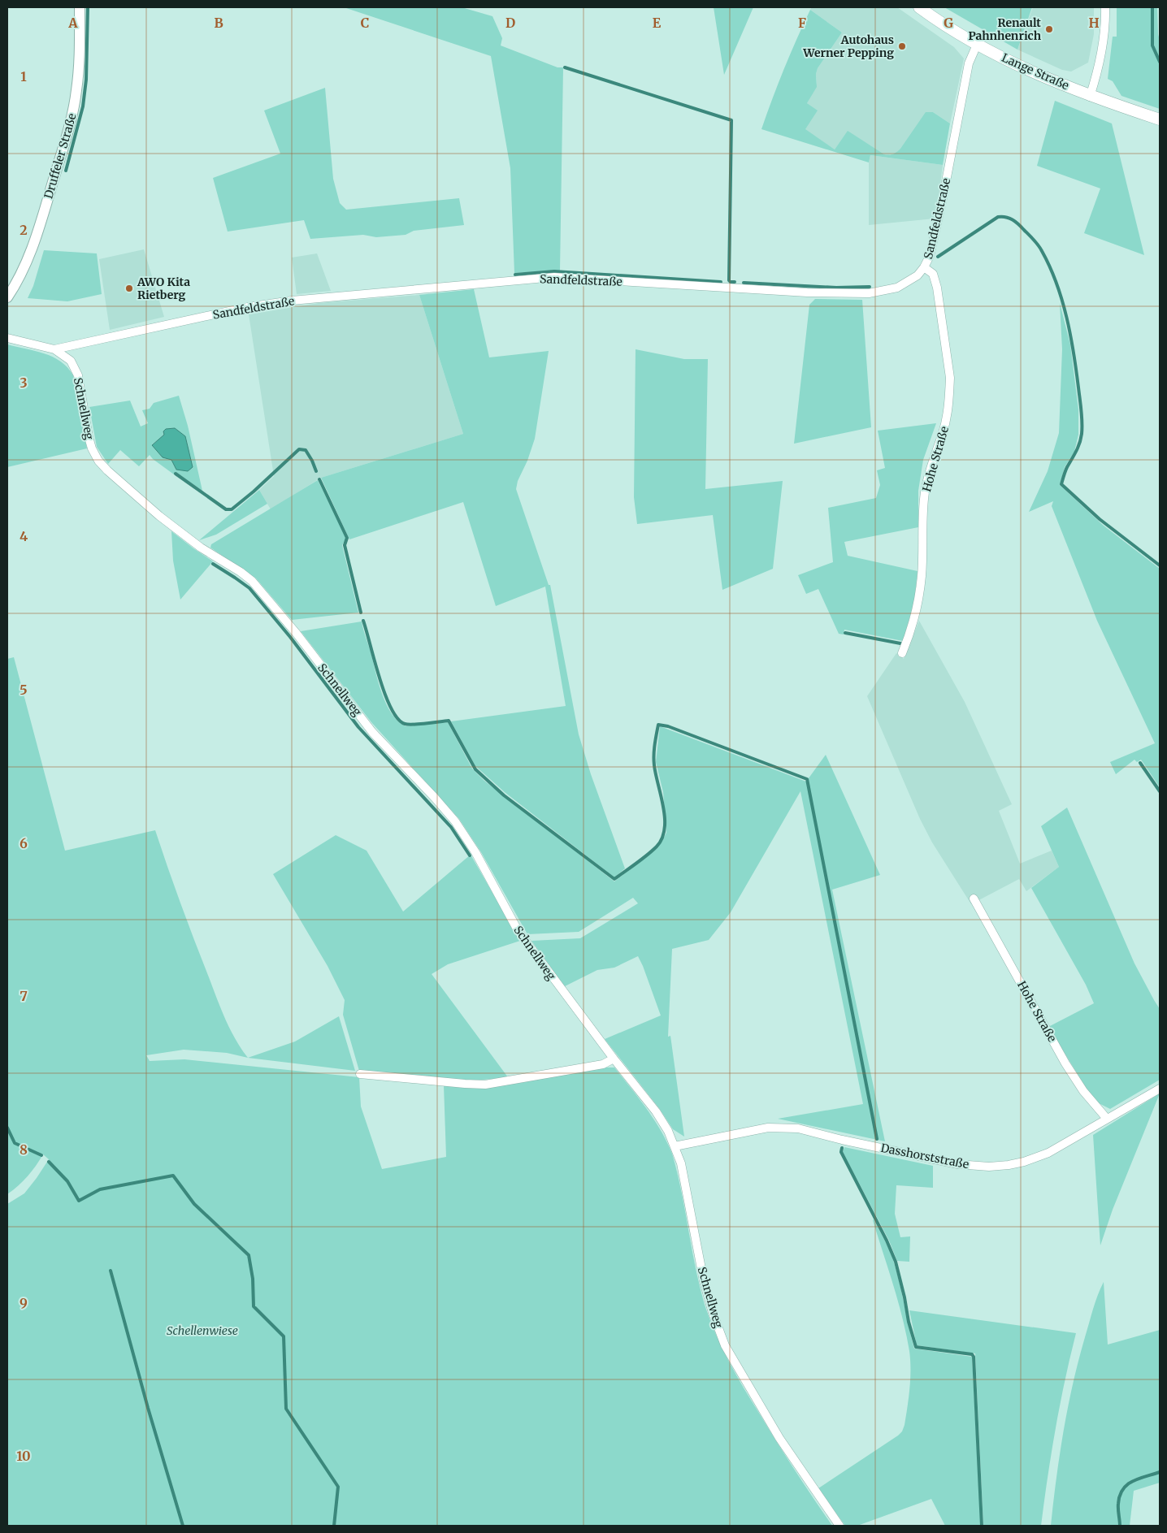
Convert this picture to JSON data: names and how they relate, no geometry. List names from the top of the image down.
{
  "streets": {
    "main road": ["Lange Straße"],
    "street": [
      "Druffeler Straße",
      "Sandfeldstraße",
      "Schnellweg",
      "Hohe Straße",
      "Dasshorststraße"
    ]
  },
  "crossings": [
    ["Lange Straße", "Sandfeldstraße"],
    ["Sandfeldstraße", "Schnellweg"],
    ["Sandfeldstraße", "Hohe Straße"],
    ["Schnellweg", "Dasshorststraße"],
    ["Hohe Straße", "Dasshorststraße"]
  ],
  "parks": ["Schellenwiese"],
  "places": ["Renault Pahnhenrich", "Autohaus Werner Pepping", "AWO Kita Rietberg"],
  "grid": {
    "columns": [
      "A",
      "B",
      "C",
      "D",
      "E",
      "F",
      "G",
      "H"
    ],
    "rows": [
      "1",
      "2",
      "3",
      "4",
      "5",
      "6",
      "7",
      "8",
      "9",
      "10"
    ]
  }
}
